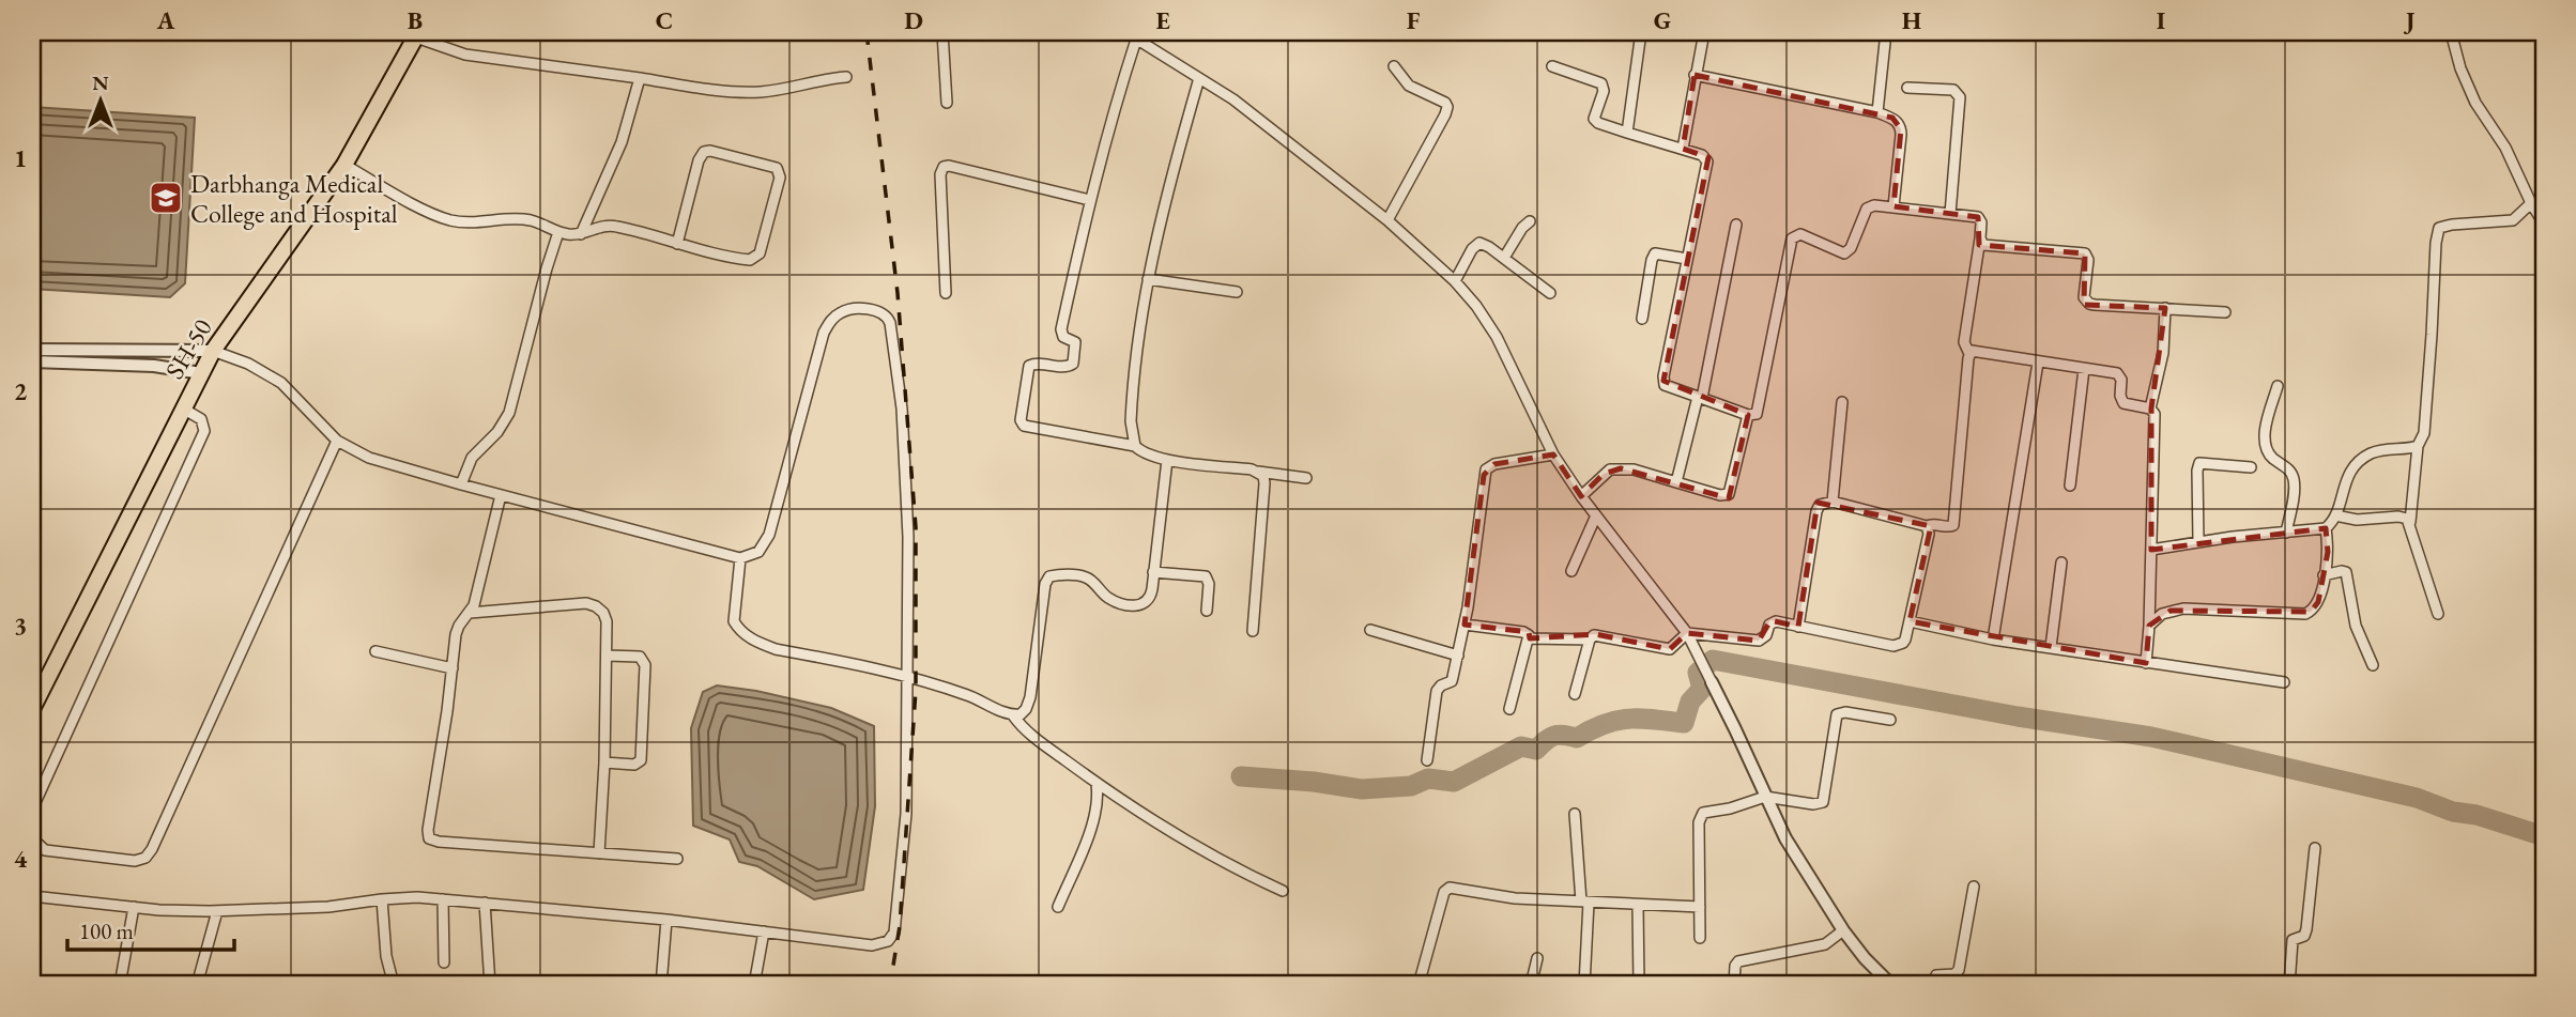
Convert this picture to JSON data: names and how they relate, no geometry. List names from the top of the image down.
{
  "streets": {
    "main road": ["SH-50"]
  },
  "places": {
    "school or university": ["Darbhanga Medical College and Hospital"]
  },
  "scale_bar": "100 m",
  "north": "top",
  "grid": {
    "columns": [
      "A",
      "B",
      "C",
      "D",
      "E",
      "F",
      "G",
      "H",
      "I",
      "J"
    ],
    "rows": [
      "1",
      "2",
      "3",
      "4"
    ]
  }
}
